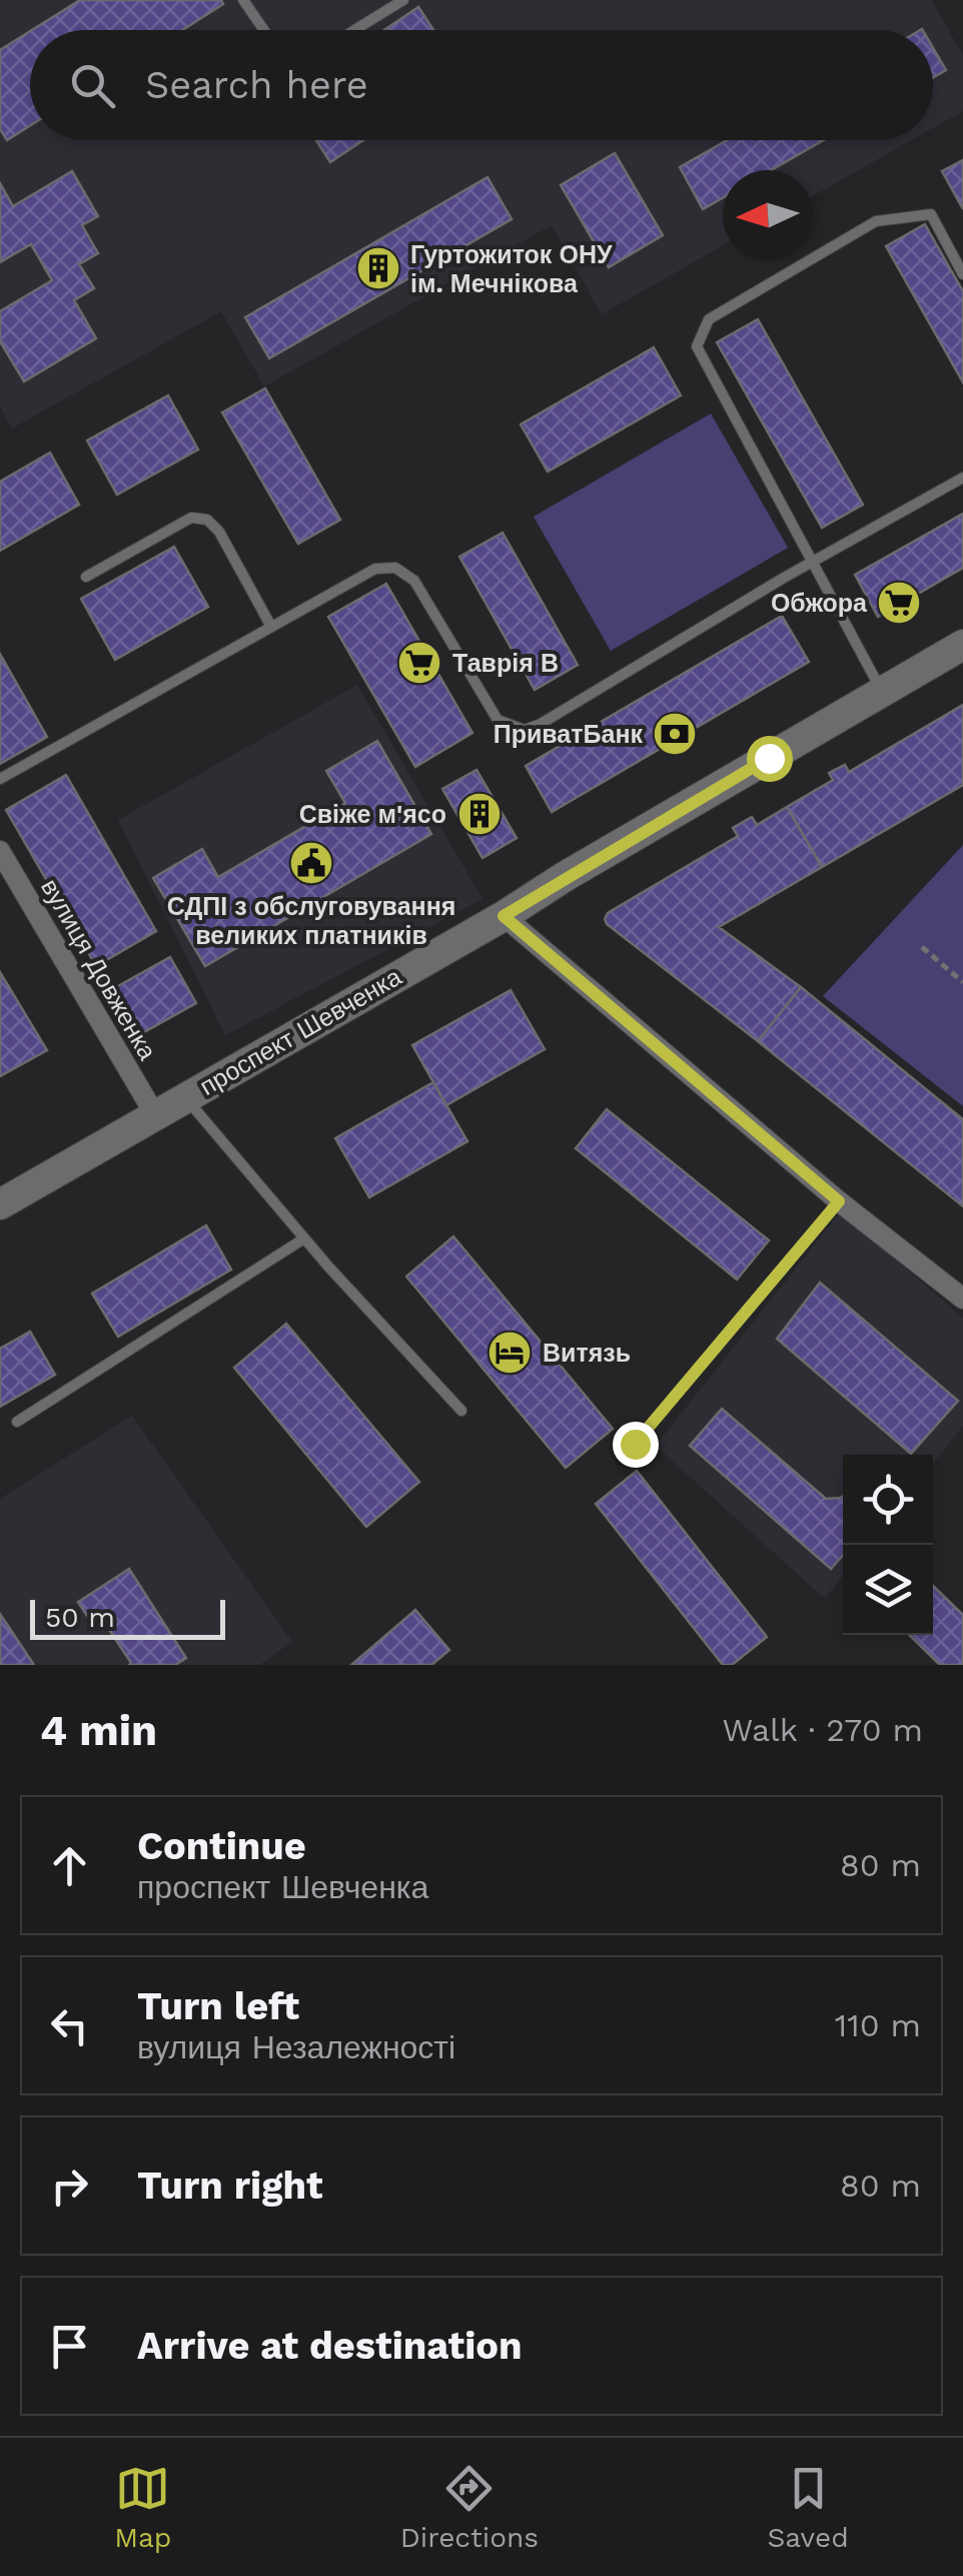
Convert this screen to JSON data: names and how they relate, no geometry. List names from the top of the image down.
{
  "streets": {
    "main road": ["проспект Шевченка"],
    "street": ["вулиця Довженка"]
  },
  "crossings": [
    ["вулиця Довженка", "проспект Шевченка"]
  ],
  "places": {
    "building": ["Гуртожиток ОНУ ім. Мечнікова", "Свіже м'ясо"],
    "supermarket": ["Обжора", "Таврія В"],
    "bank": ["ПриватБанк"],
    "public building": ["СДПІ з обслуговування великих платників"],
    "hotel": ["Витязь"]
  },
  "scale_bar": "50 m",
  "north": "left",
  "page": {
    "search": "Search here",
    "scale": "50 m",
    "heading": ["4 min", "Walk · 270 m"],
    "list": [
      ["Continue", "проспект Шевченка", "80 m"],
      ["Turn left", "вулиця Незалежності", "110 m"],
      ["Turn right", "80 m"],
      "Arrive at destination"
    ],
    "nav": ["Map", "Directions", "Saved"]
  }
}
